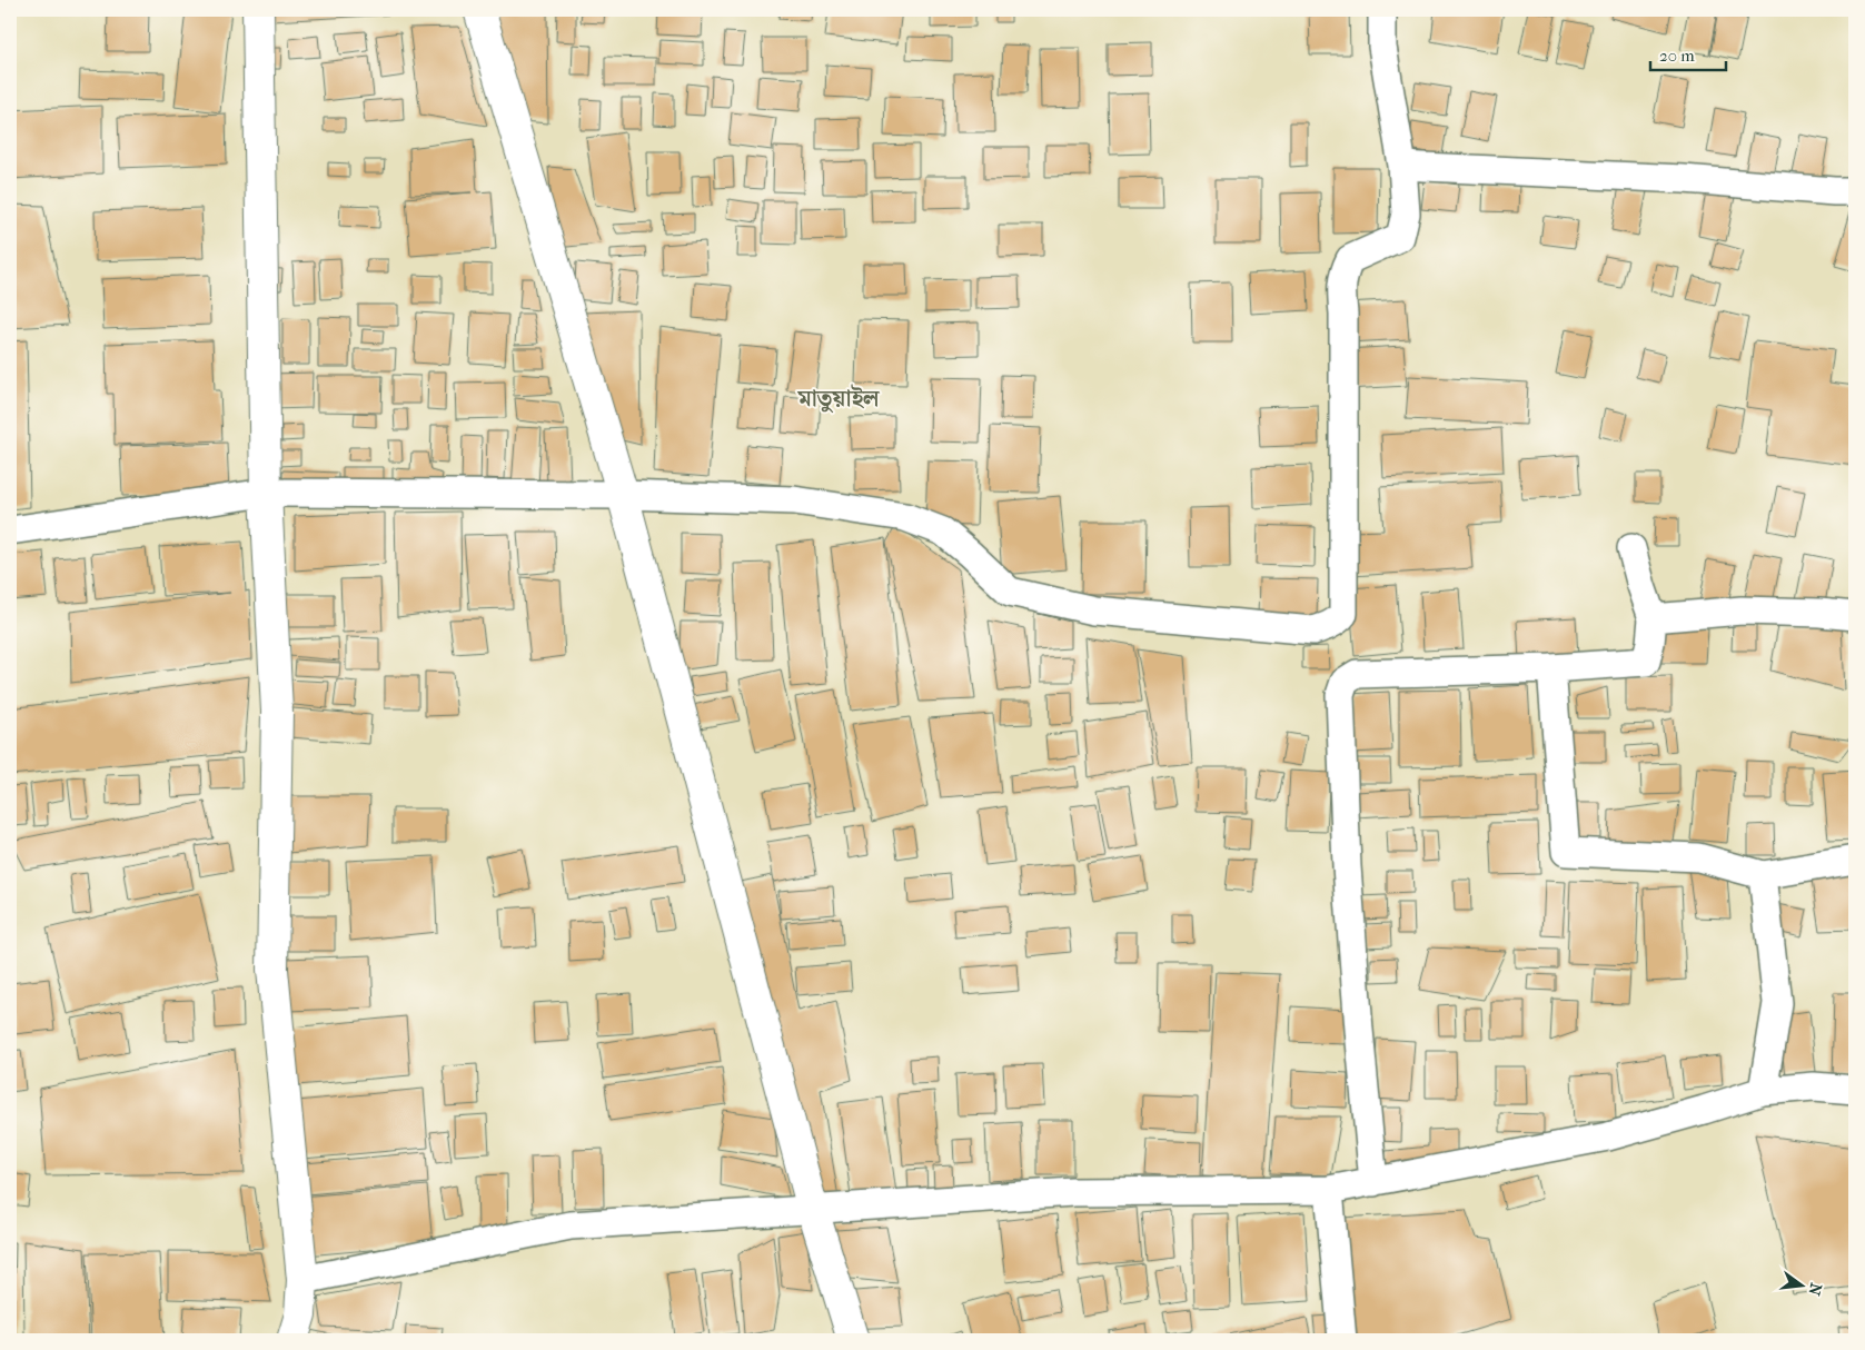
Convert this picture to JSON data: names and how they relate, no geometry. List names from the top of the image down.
{
  "districts": ["মাতুয়াইল"],
  "scale_bar": "20 m",
  "north": "right"
}
